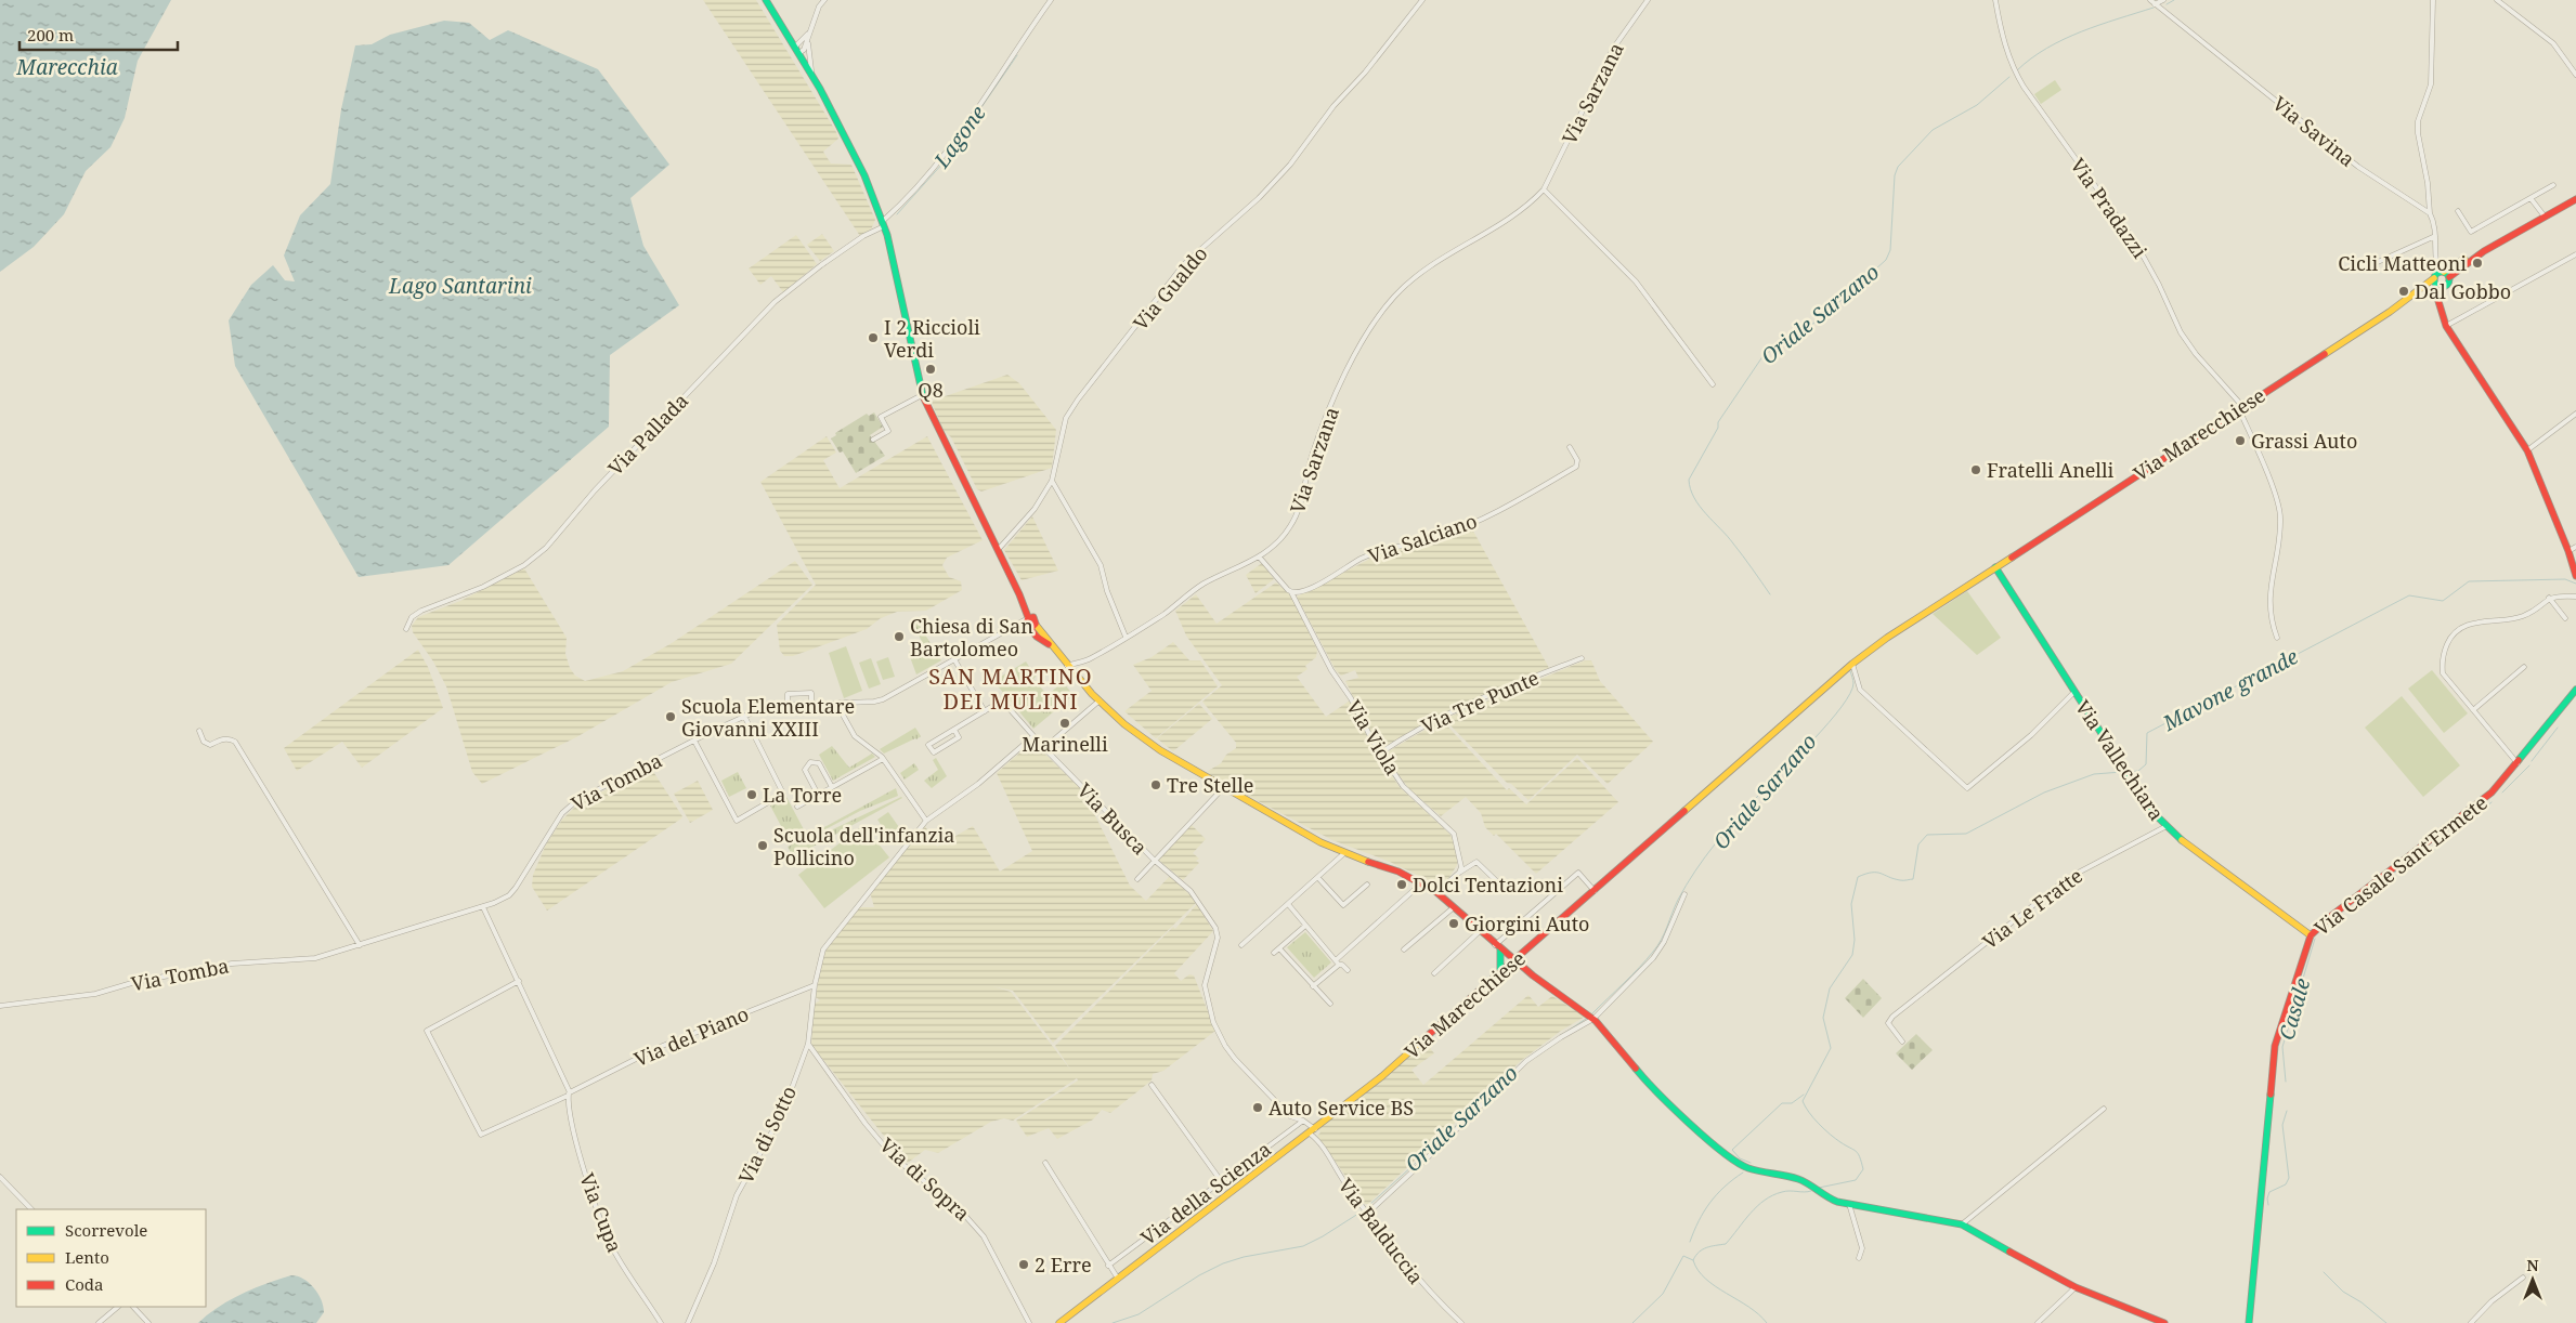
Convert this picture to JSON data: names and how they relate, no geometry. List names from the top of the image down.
{
  "streets": {
    "main road": ["Via Marecchiese", "Via Vallechiara", "Via Casale Sant'Ermete"],
    "street": [
      "Via Sarzana",
      "Via Savina",
      "Via Pradazzi",
      "Via Gualdo",
      "Via Pallada",
      "Via Salciano",
      "Via Tre Punte",
      "Via Viola",
      "Via Tomba",
      "Via Busca",
      "Via Le Fratte",
      "Via del Piano",
      "Via di Sotto",
      "Via di Sopra",
      "Via della Scienza",
      "Via Cupa",
      "Via Balduccia"
    ]
  },
  "crossings": [
    ["Via Pradazzi", "Via Marecchiese"],
    ["Via Marecchiese", "Via Vallechiara"],
    ["Via Marecchiese", "Via Busca"],
    ["Via Marecchiese", "Via Balduccia"],
    ["Via Salciano", "Via Viola"],
    ["Via Tre Punte", "Via Viola"],
    ["Via Vallechiara", "Via Le Fratte"],
    ["Via Tomba", "Via Cupa"],
    ["Via Busca", "Via della Scienza"],
    ["Via Busca", "Via Balduccia"],
    ["Via del Piano", "Via di Sotto"],
    ["Via del Piano", "Via Cupa"],
    ["Via di Sotto", "Via di Sopra"]
  ],
  "districts": ["SAN MARTINO DEI MULINI"],
  "water": [
    "Marecchia",
    "Lagone",
    "Lago Santarini",
    "Oriale Sarzano",
    "Mavone grande",
    "Casale"
  ],
  "places": [
    "Cicli Matteoni",
    "Dal Gobbo",
    "I 2 Riccioli Verdi",
    "Q8",
    "Grassi Auto",
    "Fratelli Anelli",
    "Chiesa di San Bartolomeo",
    "Scuola Elementare Giovanni XXIII",
    "Marinelli",
    "Tre Stelle",
    "La Torre",
    "Scuola dell'infanzia Pollicino",
    "Dolci Tentazioni",
    "Giorgini Auto",
    "Auto Service BS",
    "2 Erre"
  ],
  "legend": ["Scorrevole", "Lento", "Coda"],
  "scale_bar": "200 m",
  "north": "top"
}
